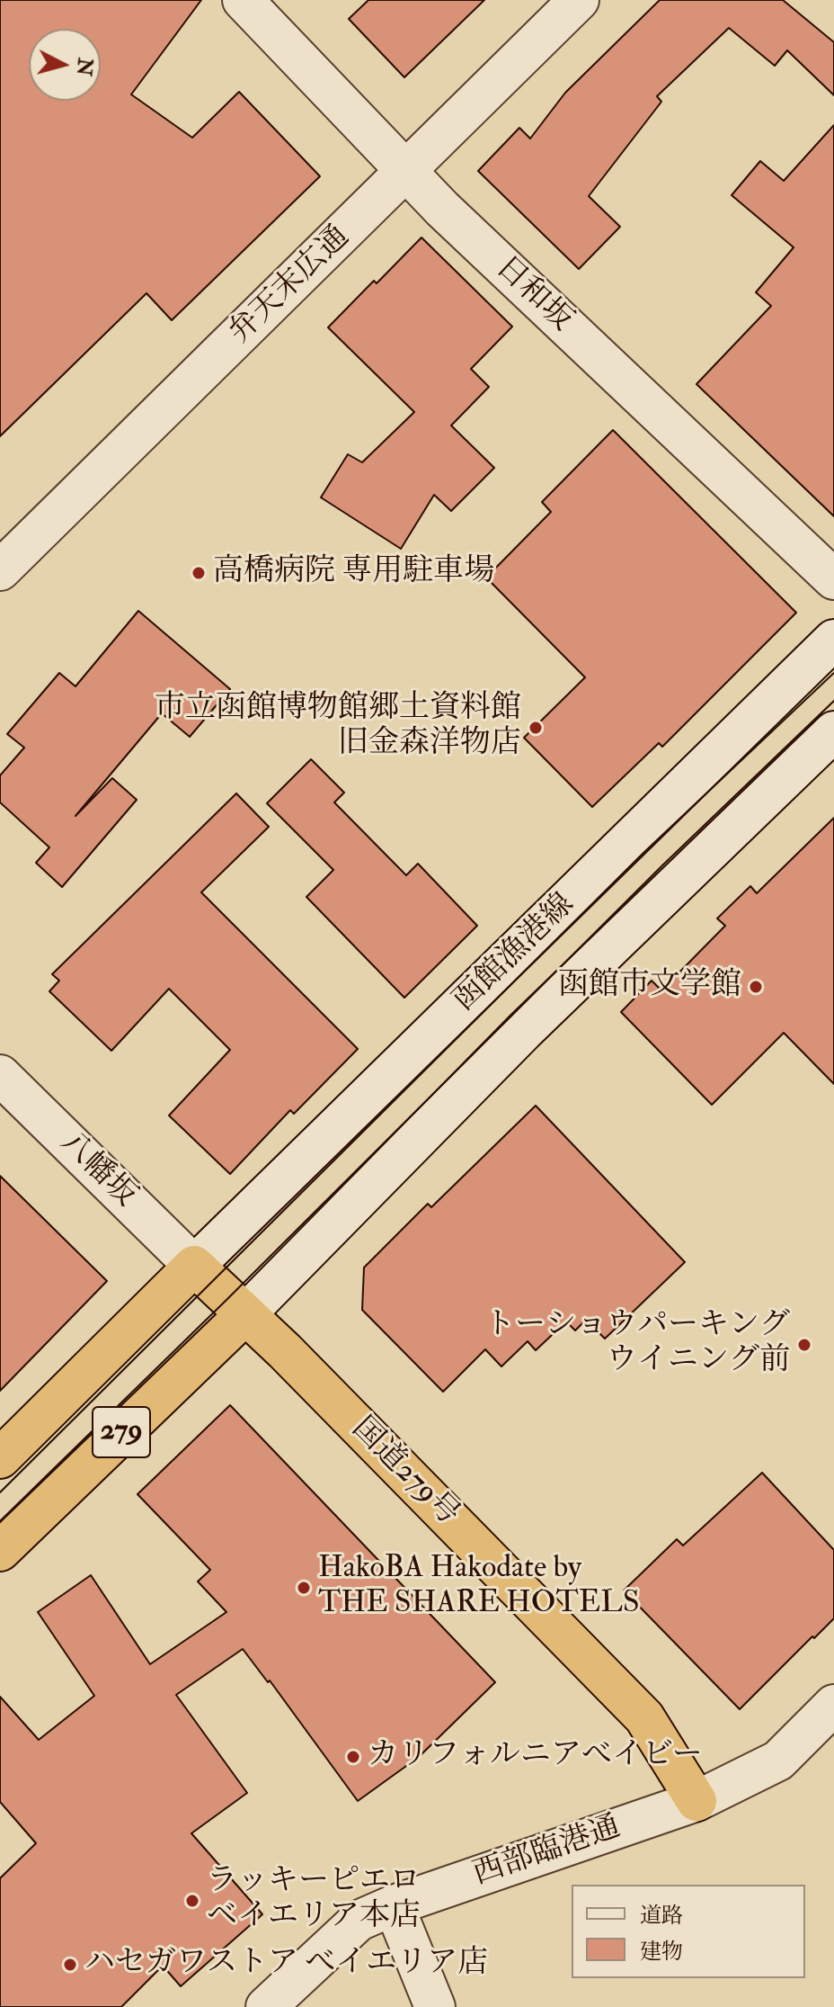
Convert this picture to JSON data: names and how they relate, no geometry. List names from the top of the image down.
{
  "streets": {
    "highway": ["279", "国道279号"],
    "street": [
      "弁天末広通",
      "日和坂",
      "函館漁港線",
      "八幡坂",
      "西部臨港通"
    ]
  },
  "crossings": [
    ["弁天末広通", "日和坂"],
    ["函館漁港線", "八幡坂"],
    ["函館漁港線", "279"],
    ["函館漁港線", "国道279号"],
    ["八幡坂", "279"],
    ["八幡坂", "国道279号"],
    ["279", "国道279号"],
    ["国道279号", "西部臨港通"]
  ],
  "places": [
    "高橋病院 専用駐車場",
    "市立函館博物館郷土資料館 旧金森洋物店",
    "函館市文学館",
    "トーショウパーキング ウイニング前",
    "HakoBA Hakodate by THE SHARE HOTELS",
    "カリフォルニアべイビー",
    "ラッキーピエロ ベイエリア本店",
    "ハセガワストア べイエリア店"
  ],
  "legend": ["道路", "建物"],
  "north": "right"
}
